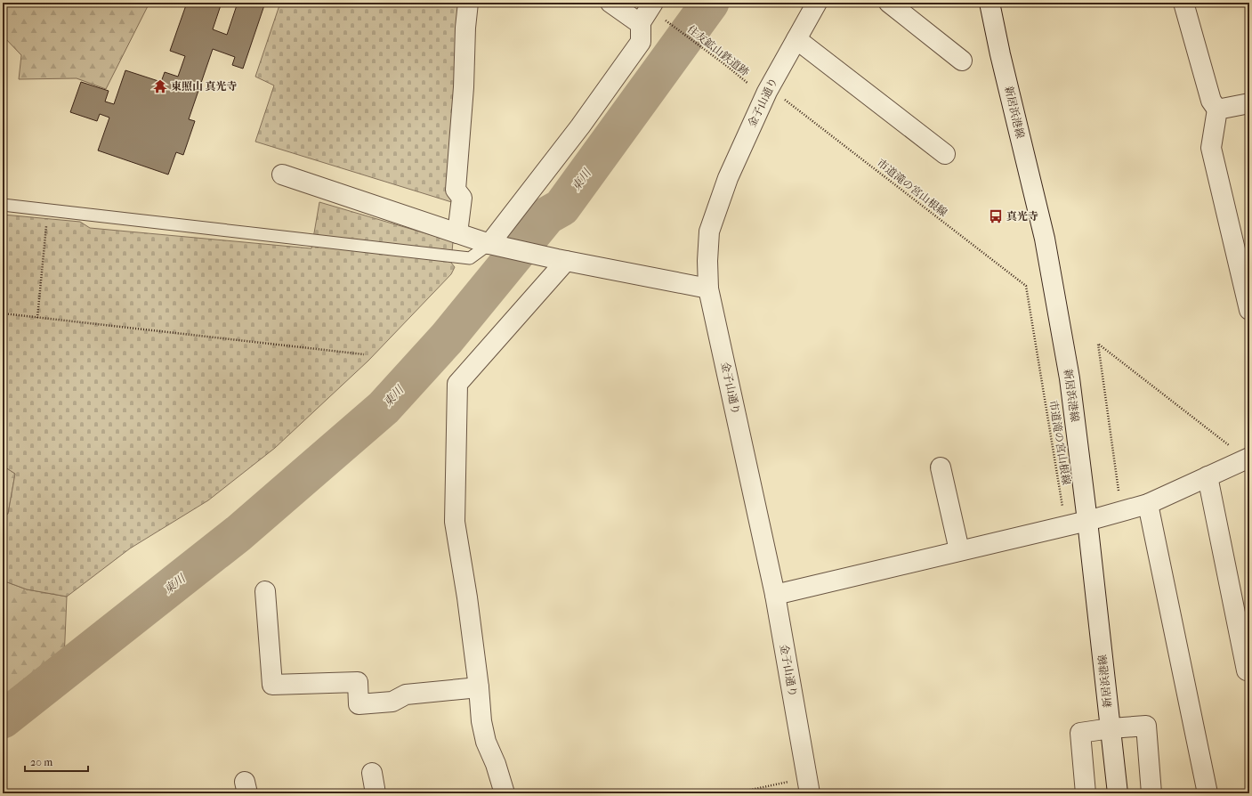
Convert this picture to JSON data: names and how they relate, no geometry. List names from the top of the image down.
{
  "streets": {
    "street": ["金子山通り", "新居浜港線"],
    "path": ["住友鉱山鉄道跡", "市道滝の宮山根線"]
  },
  "crossings": [
    ["住友鉱山鉄道跡", "金子山通り"],
    ["住友鉱山鉄道跡", "市道滝の宮山根線"],
    ["金子山通り", "市道滝の宮山根線"],
    ["新居浜港線", "市道滝の宮山根線"]
  ],
  "water": ["東川"],
  "places": {
    "temple": ["東照山 真光寺"],
    "bus stop": ["真光寺"]
  },
  "scale_bar": "20 m"
}
